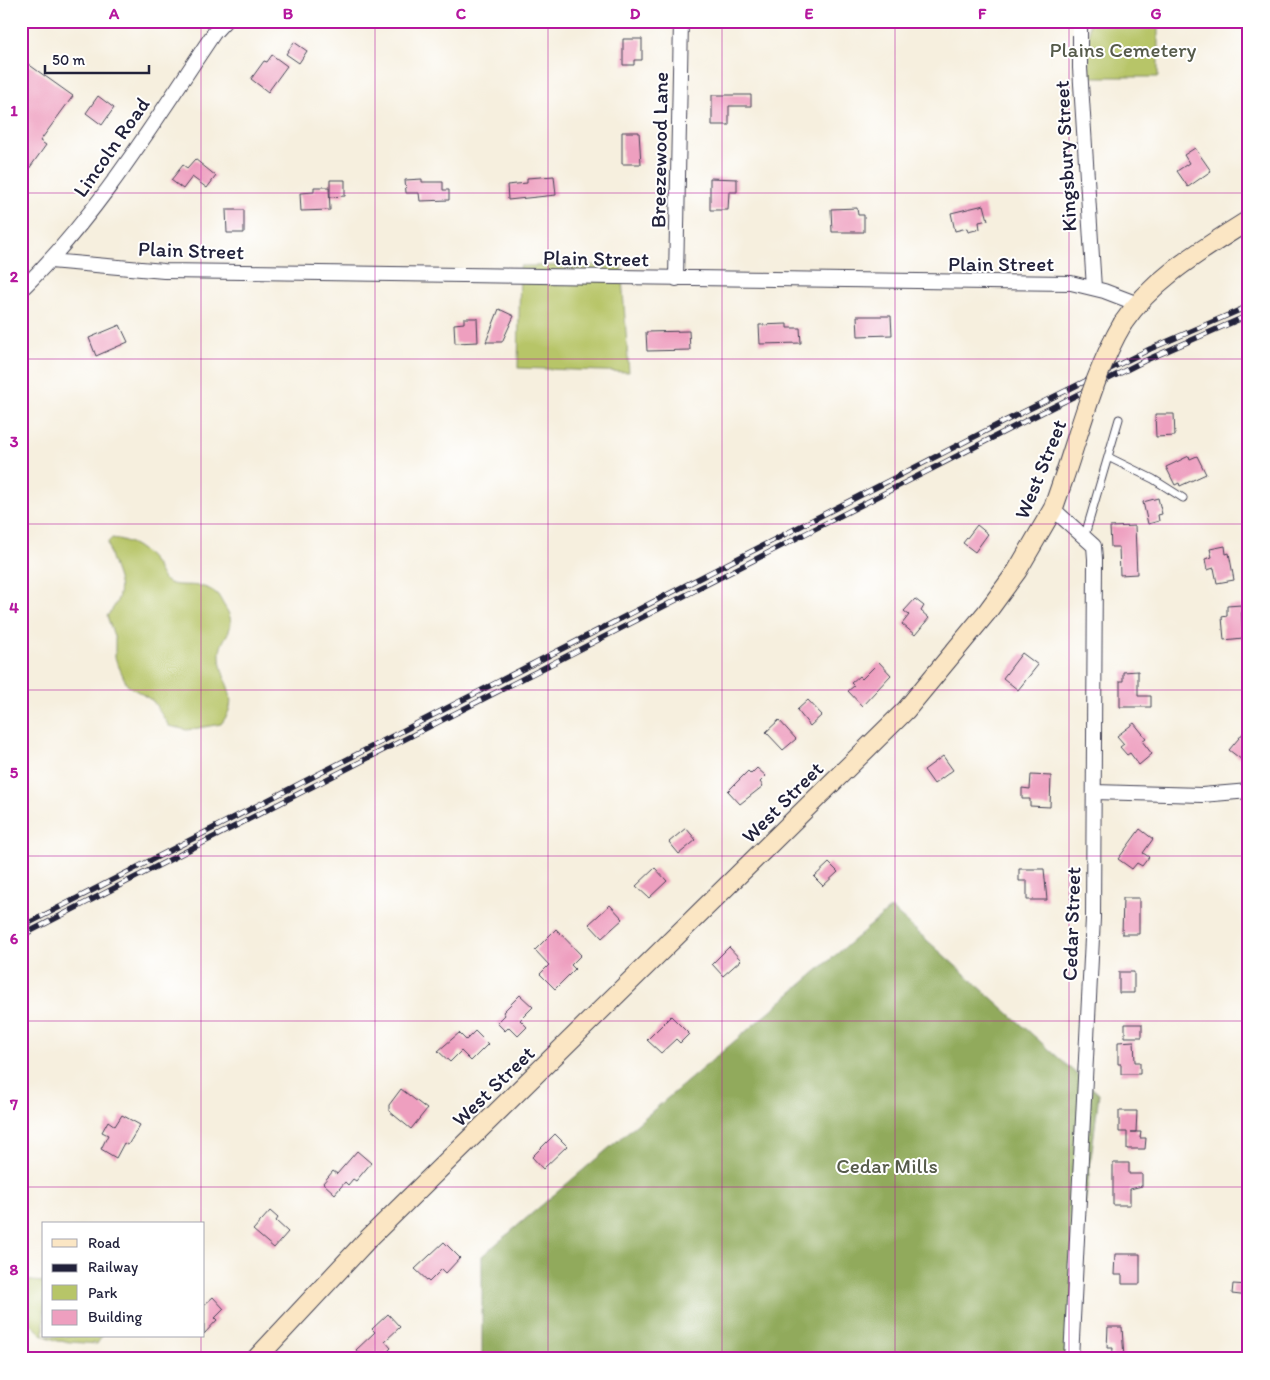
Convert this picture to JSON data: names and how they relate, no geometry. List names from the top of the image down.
{
  "streets": {
    "main road": ["West Street"],
    "street": [
      "Lincoln Road",
      "Breezewood Lane",
      "Kingsbury Street",
      "Plain Street",
      "Cedar Street"
    ]
  },
  "crossings": [
    ["Lincoln Road", "Plain Street"],
    ["Breezewood Lane", "Plain Street"],
    ["Kingsbury Street", "Plain Street"],
    ["Plain Street", "West Street"],
    ["West Street", "Cedar Street"]
  ],
  "parks": ["Plains Cemetery", "Cedar Mills"],
  "legend": [
    "Road",
    "Railway",
    "Park",
    "Building"
  ],
  "scale_bar": "50 m",
  "grid": {
    "columns": [
      "A",
      "B",
      "C",
      "D",
      "E",
      "F",
      "G"
    ],
    "rows": [
      "1",
      "2",
      "3",
      "4",
      "5",
      "6",
      "7",
      "8"
    ]
  }
}
